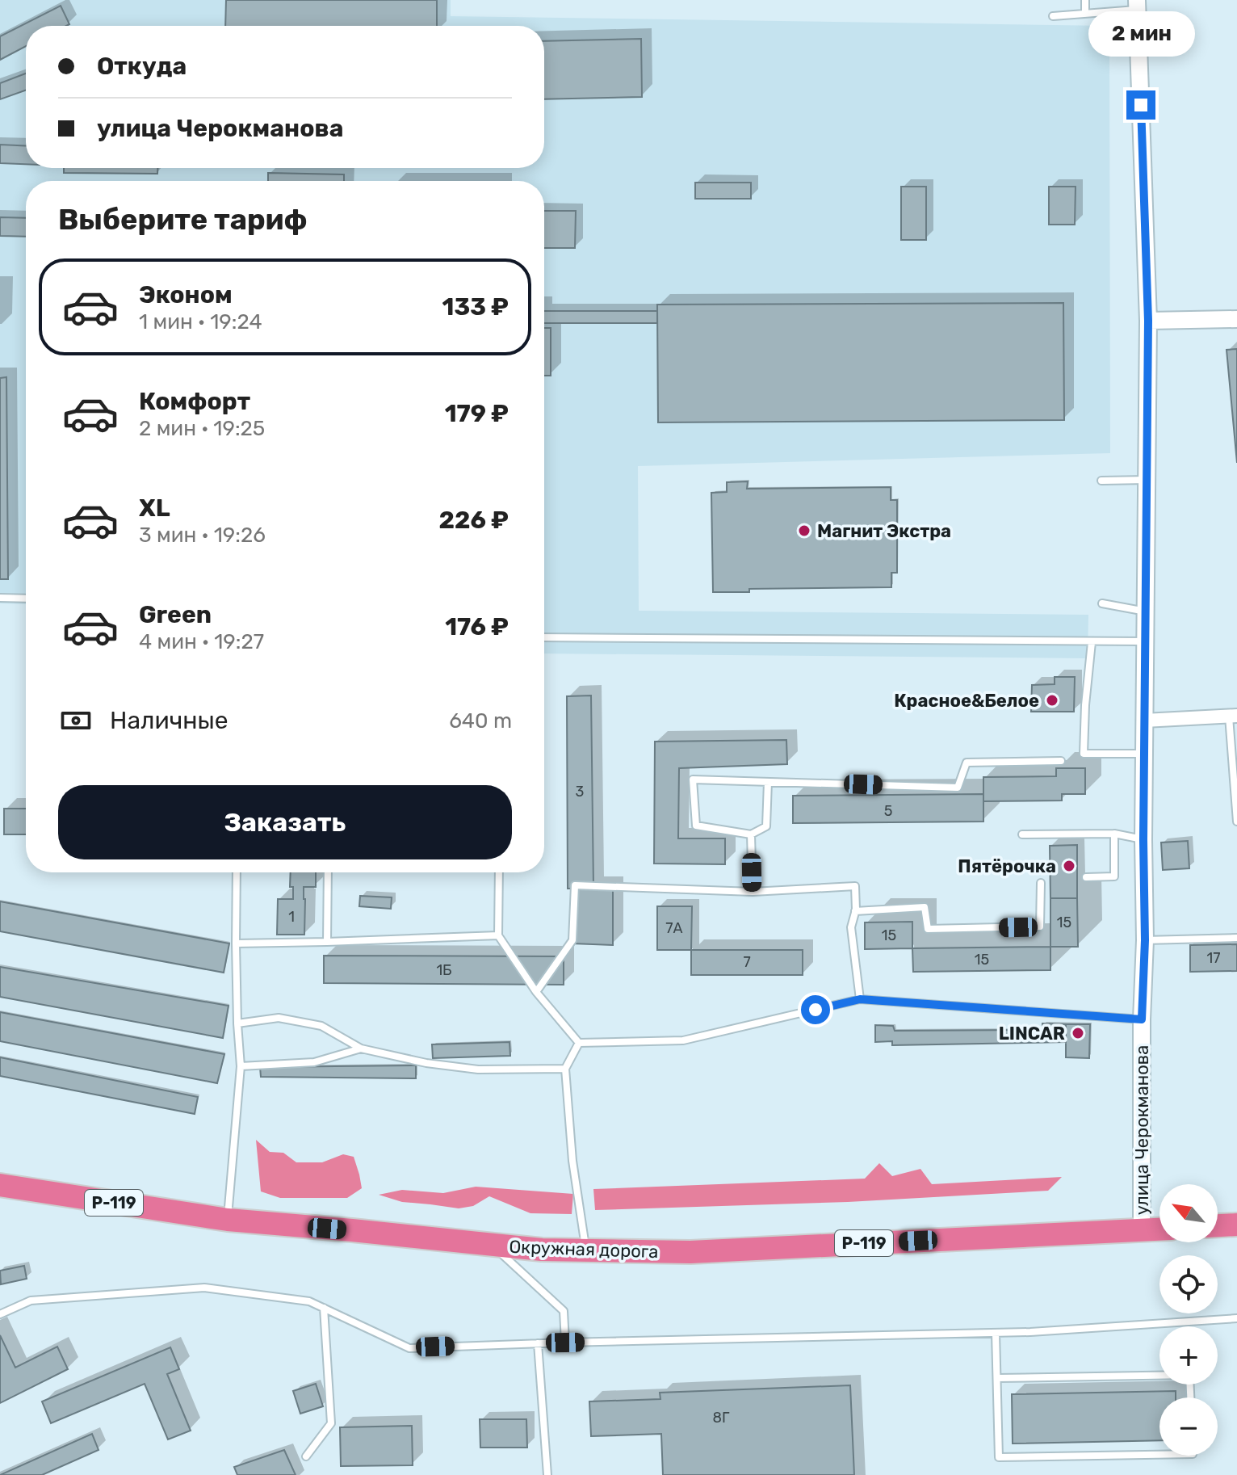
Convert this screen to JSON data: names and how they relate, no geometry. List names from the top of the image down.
{
  "streets": {
    "highway": ["Р-119", "Окружная дорога"],
    "street": ["улица Черокманова"]
  },
  "crossings": [
    ["улица Черокманова", "Окружная дорога"]
  ],
  "places": [
    "Магнит Экстра",
    "Красное&Белое",
    "Пятёрочка",
    "LINCAR"
  ],
  "house_numbers": [
    "3",
    "5",
    "1",
    "15",
    "7А",
    "15",
    "17",
    "15",
    "7",
    "1Б",
    "8Г"
  ],
  "north": "top left",
  "page": {
    "bubble": "2 мин",
    "banner": ["Откуда", "улица Черокманова"],
    "heading": "Выберите тариф",
    "list": [
      {
        "name": "Эконом",
        "note": "1 мин · 19:24",
        "value": "133 ₽"
      },
      {
        "name": "Комфорт",
        "note": "2 мин · 19:25",
        "value": "179 ₽"
      },
      {
        "name": "XL",
        "note": "3 мин · 19:26",
        "value": "226 ₽"
      },
      {
        "name": "Green",
        "note": "4 мин · 19:27",
        "value": "176 ₽"
      }
    ],
    "pay": ["Наличные", "640 m"],
    "buttons": "Заказать",
    "map_buttons": ["+", "−"]
  }
}
